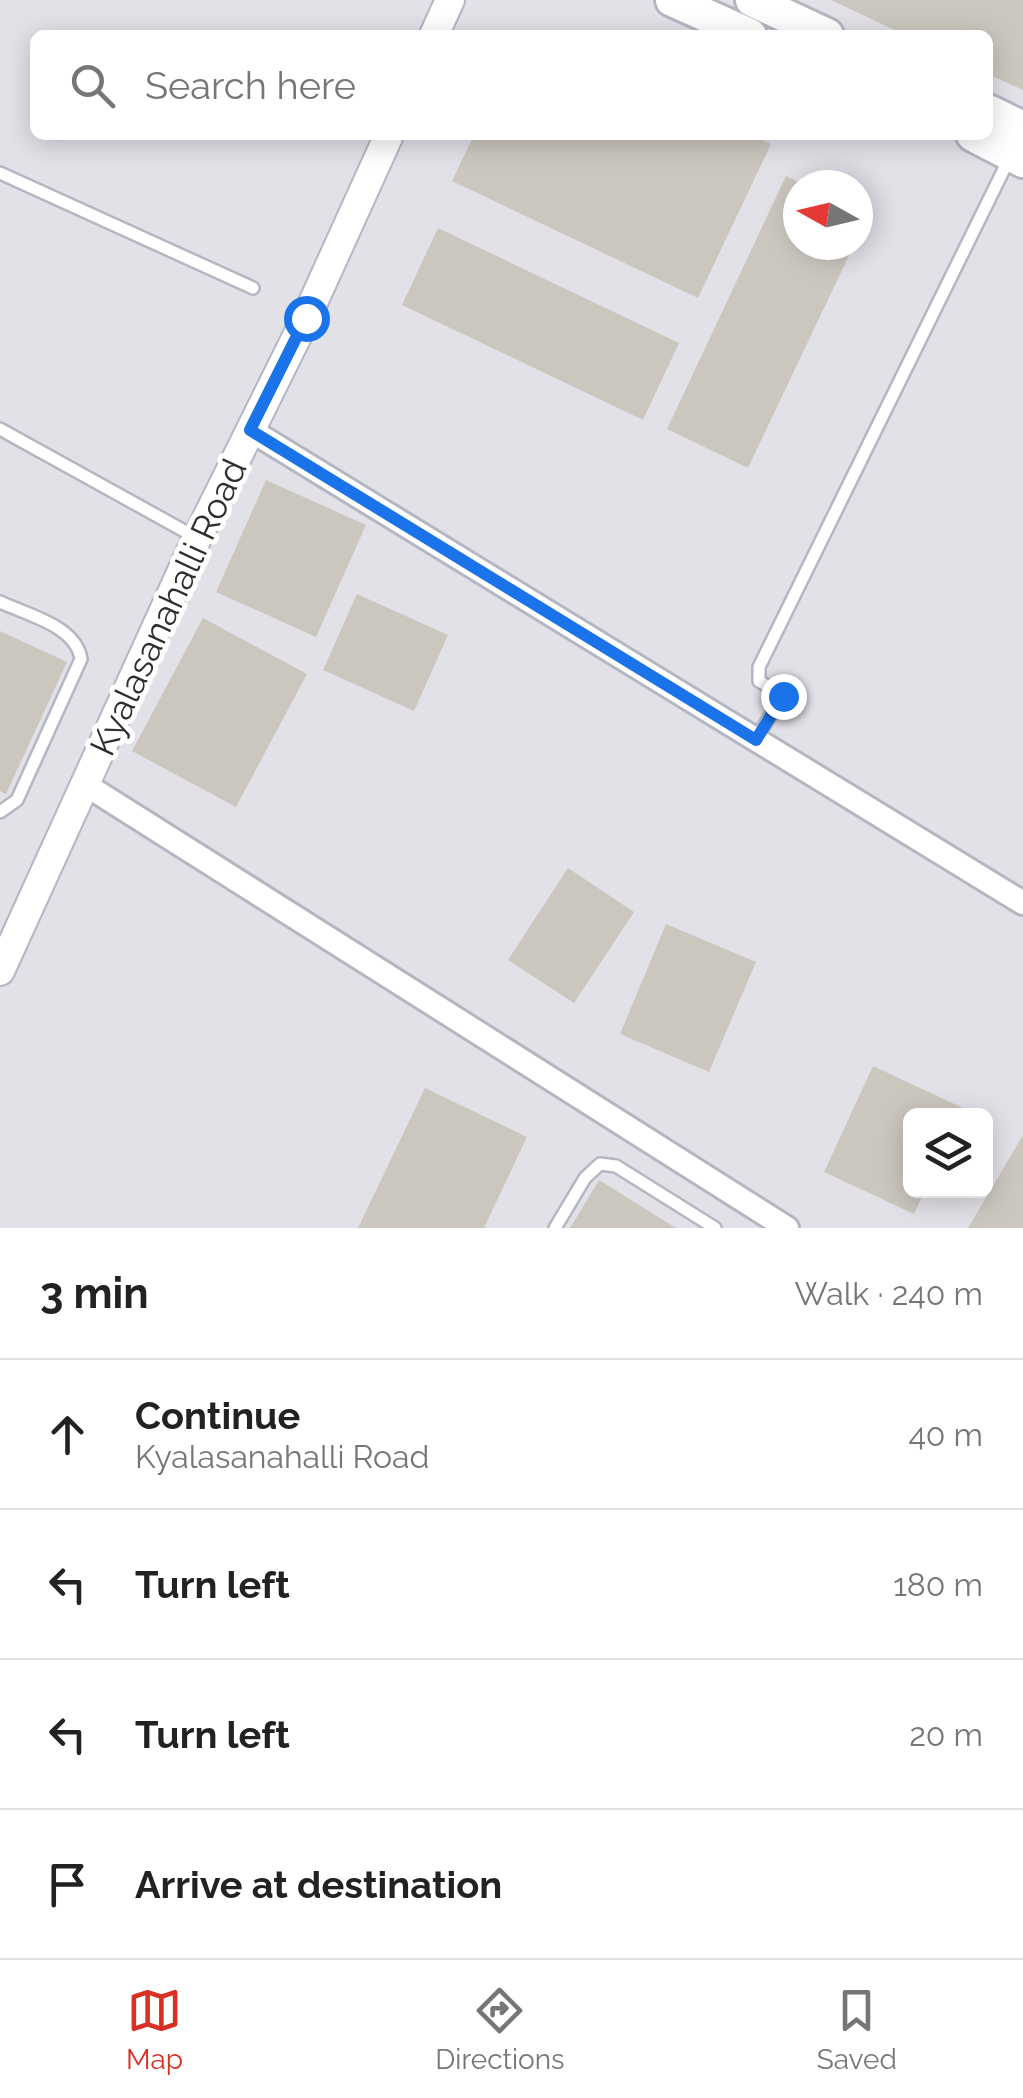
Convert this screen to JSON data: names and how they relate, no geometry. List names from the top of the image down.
{
  "streets": {
    "street": ["Kyalasanahalli Road"]
  },
  "north": "left",
  "page": {
    "search": "Search here",
    "heading": ["3 min", "Walk · 240 m"],
    "list": [
      ["Continue", "Kyalasanahalli Road", "40 m"],
      ["Turn left", "180 m"],
      ["Turn left", "20 m"],
      "Arrive at destination"
    ],
    "nav": ["Map", "Directions", "Saved"]
  }
}
